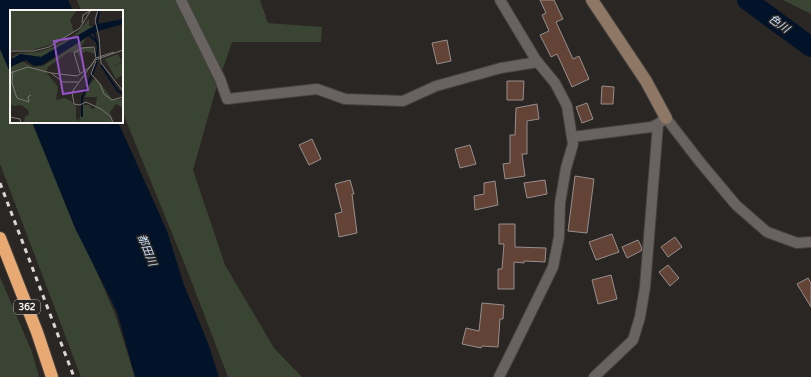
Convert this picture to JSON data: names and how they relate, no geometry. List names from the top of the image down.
{
  "streets": {
    "highway": ["362"]
  },
  "water": ["色川", "都田川"]
}
